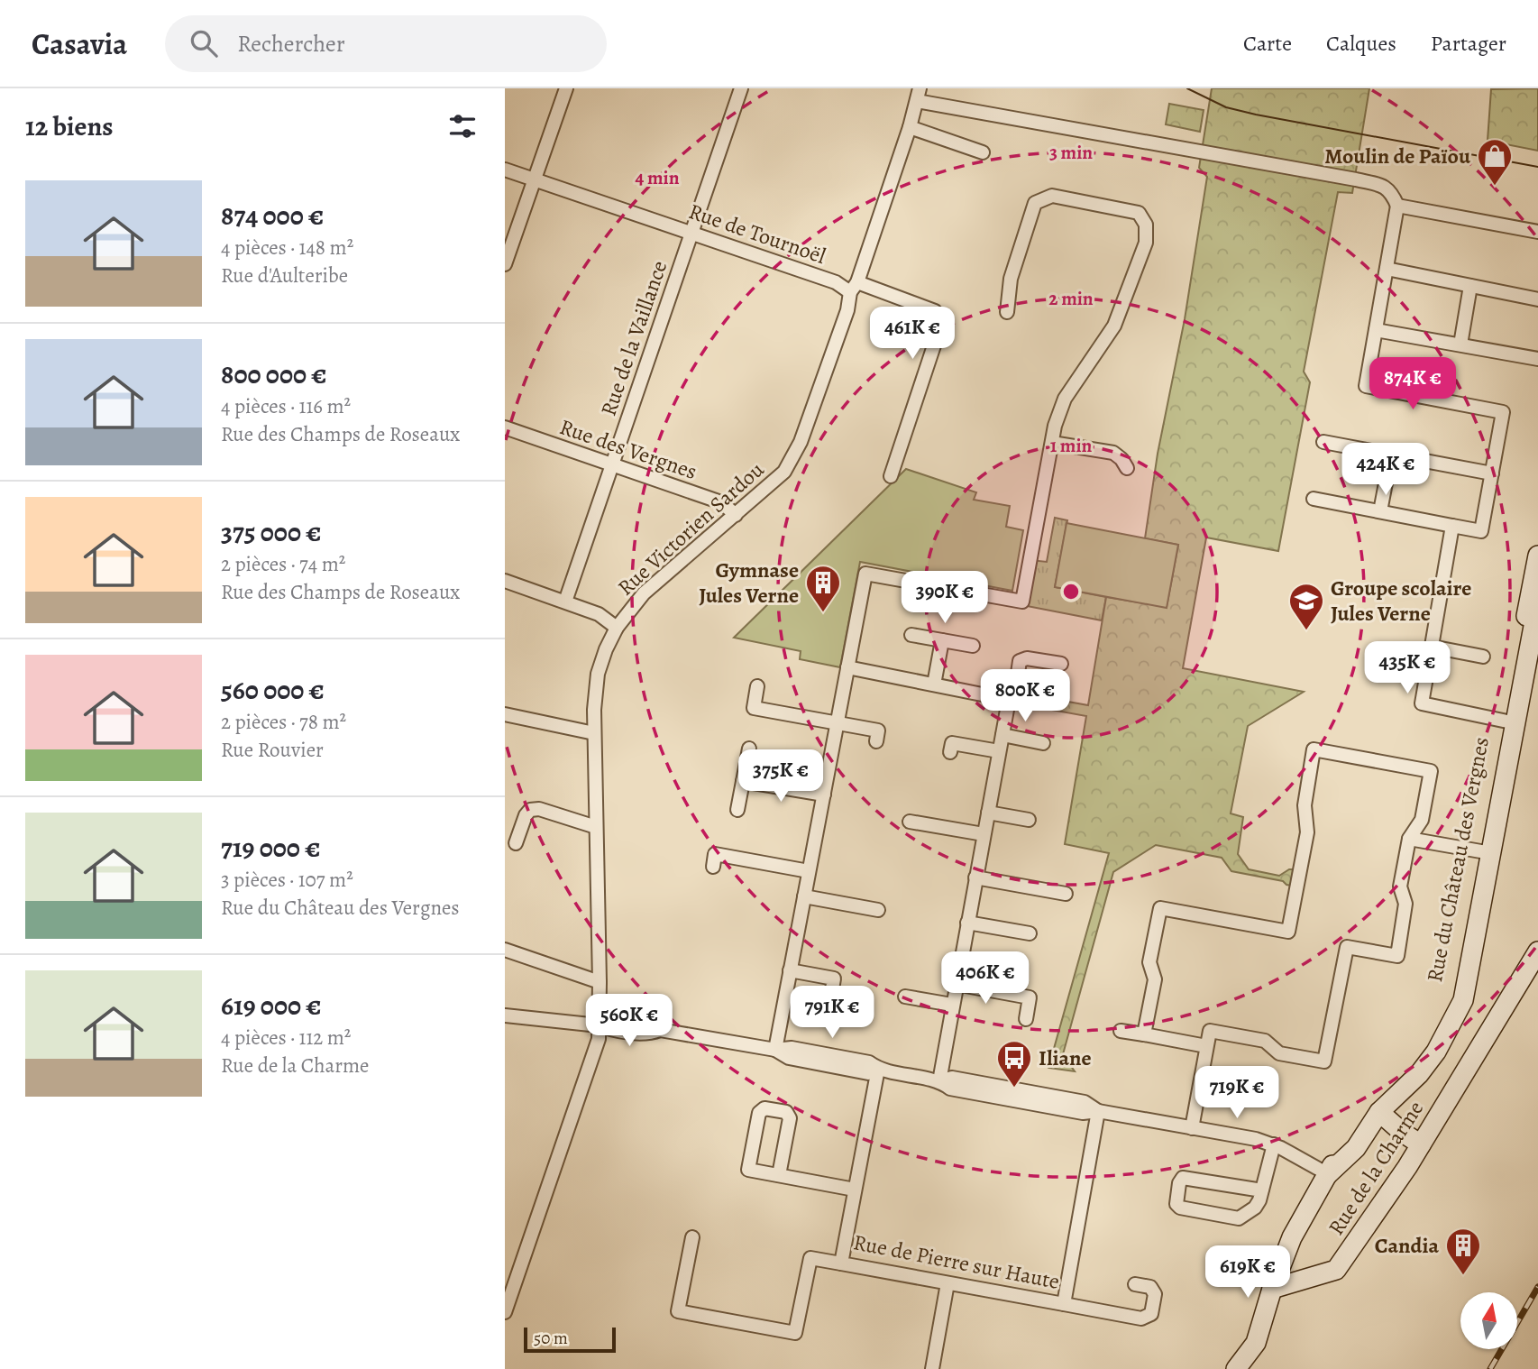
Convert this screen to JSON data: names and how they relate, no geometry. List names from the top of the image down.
{
  "streets": {
    "main road": ["Rue du Château des Vergnes", "Rue de la Charme"],
    "street": [
      "Rue de Tournoël",
      "Rue de la Vaillance",
      "Rue des Vergnes",
      "Rue Victorien Sardou",
      "Rue de Pierre sur Haute"
    ]
  },
  "crossings": [
    ["Rue de Tournoël", "Rue de la Vaillance"],
    ["Rue de Tournoël", "Rue Victorien Sardou"],
    ["Rue de la Vaillance", "Rue des Vergnes"],
    ["Rue des Vergnes", "Rue Victorien Sardou"],
    ["Rue du Château des Vergnes", "Rue de la Charme"]
  ],
  "places": {
    "shop": ["Moulin de Païou"],
    "building": ["Gymnase Jules Verne", "Candia"],
    "school or university": ["Groupe scolaire Jules Verne"],
    "bus stop": ["Iliane"]
  },
  "scale_bar": "50 m",
  "north": "top",
  "page": {
    "header": "Casavia",
    "search": "Rechercher",
    "nav": ["Carte", "Calques", "Partager"],
    "heading": "12 biens",
    "list": [
      {
        "name": "874 000 €",
        "note": "4 pièces · 148 m² · Rue d'Aulteribe"
      },
      {
        "name": "800 000 €",
        "note": "4 pièces · 116 m² · Rue des Champs de Roseaux"
      },
      {
        "name": "375 000 €",
        "note": "2 pièces · 74 m² · Rue des Champs de Roseaux"
      },
      {
        "name": "560 000 €",
        "note": "2 pièces · 78 m² · Rue Rouvier"
      },
      {
        "name": "719 000 €",
        "note": "3 pièces · 107 m² · Rue du Château des Vergnes"
      },
      {
        "name": "619 000 €",
        "note": "4 pièces · 112 m² · Rue de la Charme"
      }
    ],
    "price": [
      "461K €",
      "874K €",
      "424K €",
      "390K €",
      "435K €",
      "800K €",
      "375K €",
      "406K €",
      "791K €",
      "560K €",
      "719K €",
      "619K €"
    ],
    "scale": "50 m"
  },
  "rings": [
    "3 min",
    "4 min",
    "2 min",
    "1 min"
  ]
}
